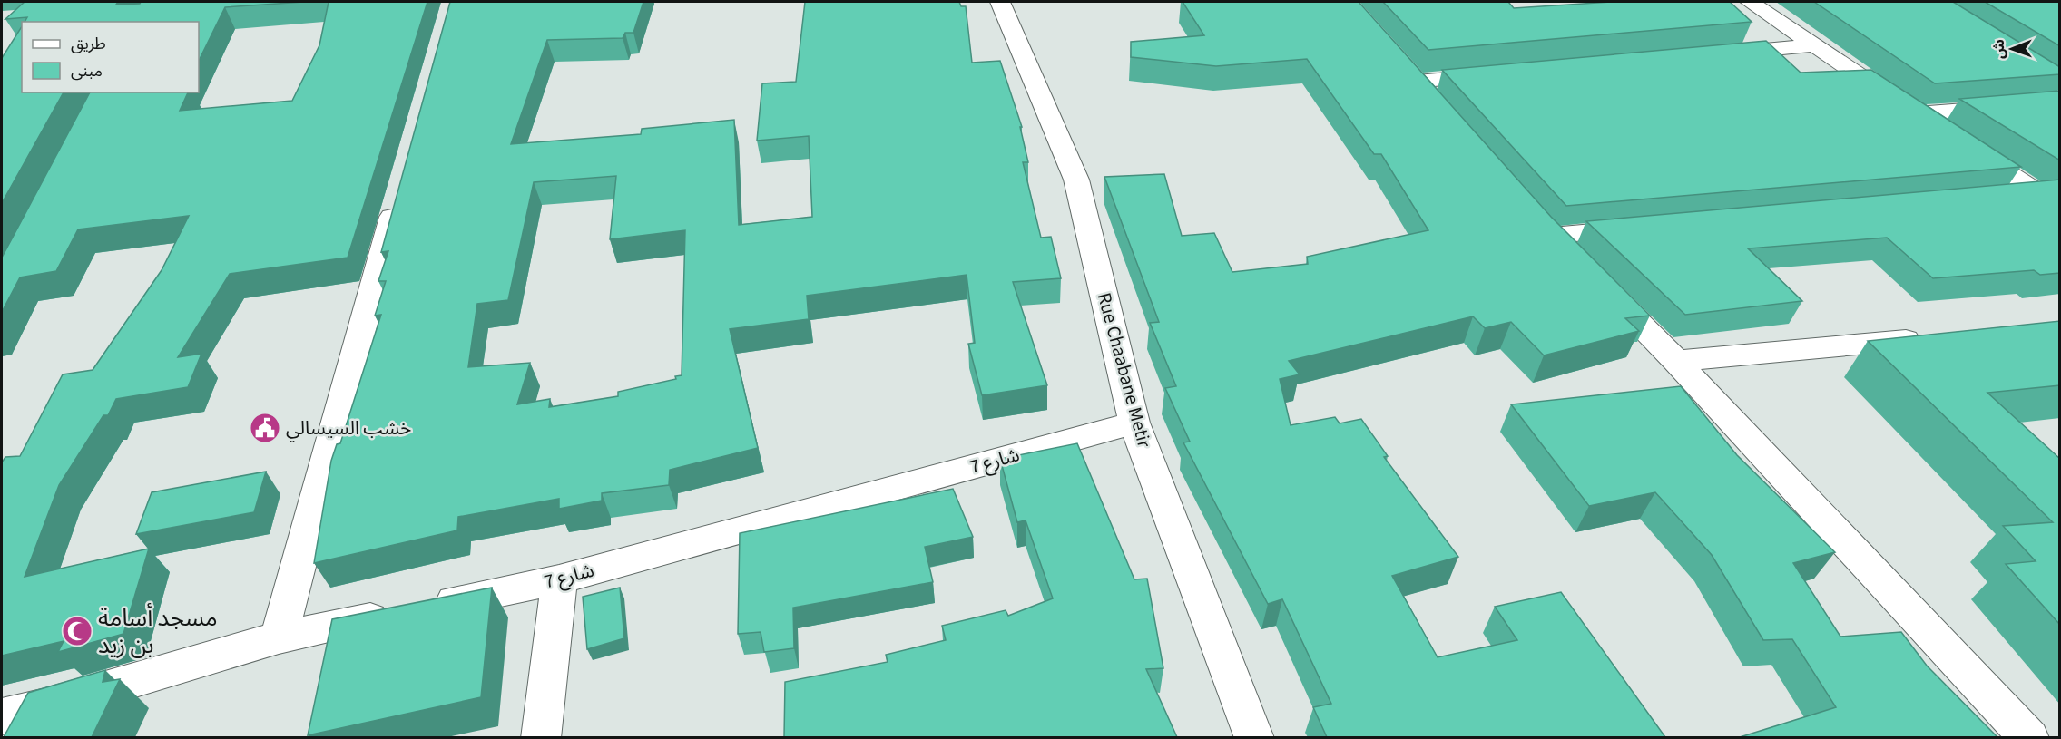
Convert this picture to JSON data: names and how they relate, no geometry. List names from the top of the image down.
{
  "streets": {
    "street": ["Rue Chaabane Metir", "شارع 7"]
  },
  "crossings": [
    ["Rue Chaabane Metir", "شارع 7"]
  ],
  "places": {
    "public building": ["خشب السيسالي"],
    "mosque": ["مسجد أسامة بن زيد"]
  },
  "legend": ["طريق", "مبنى"],
  "north": "left"
}
